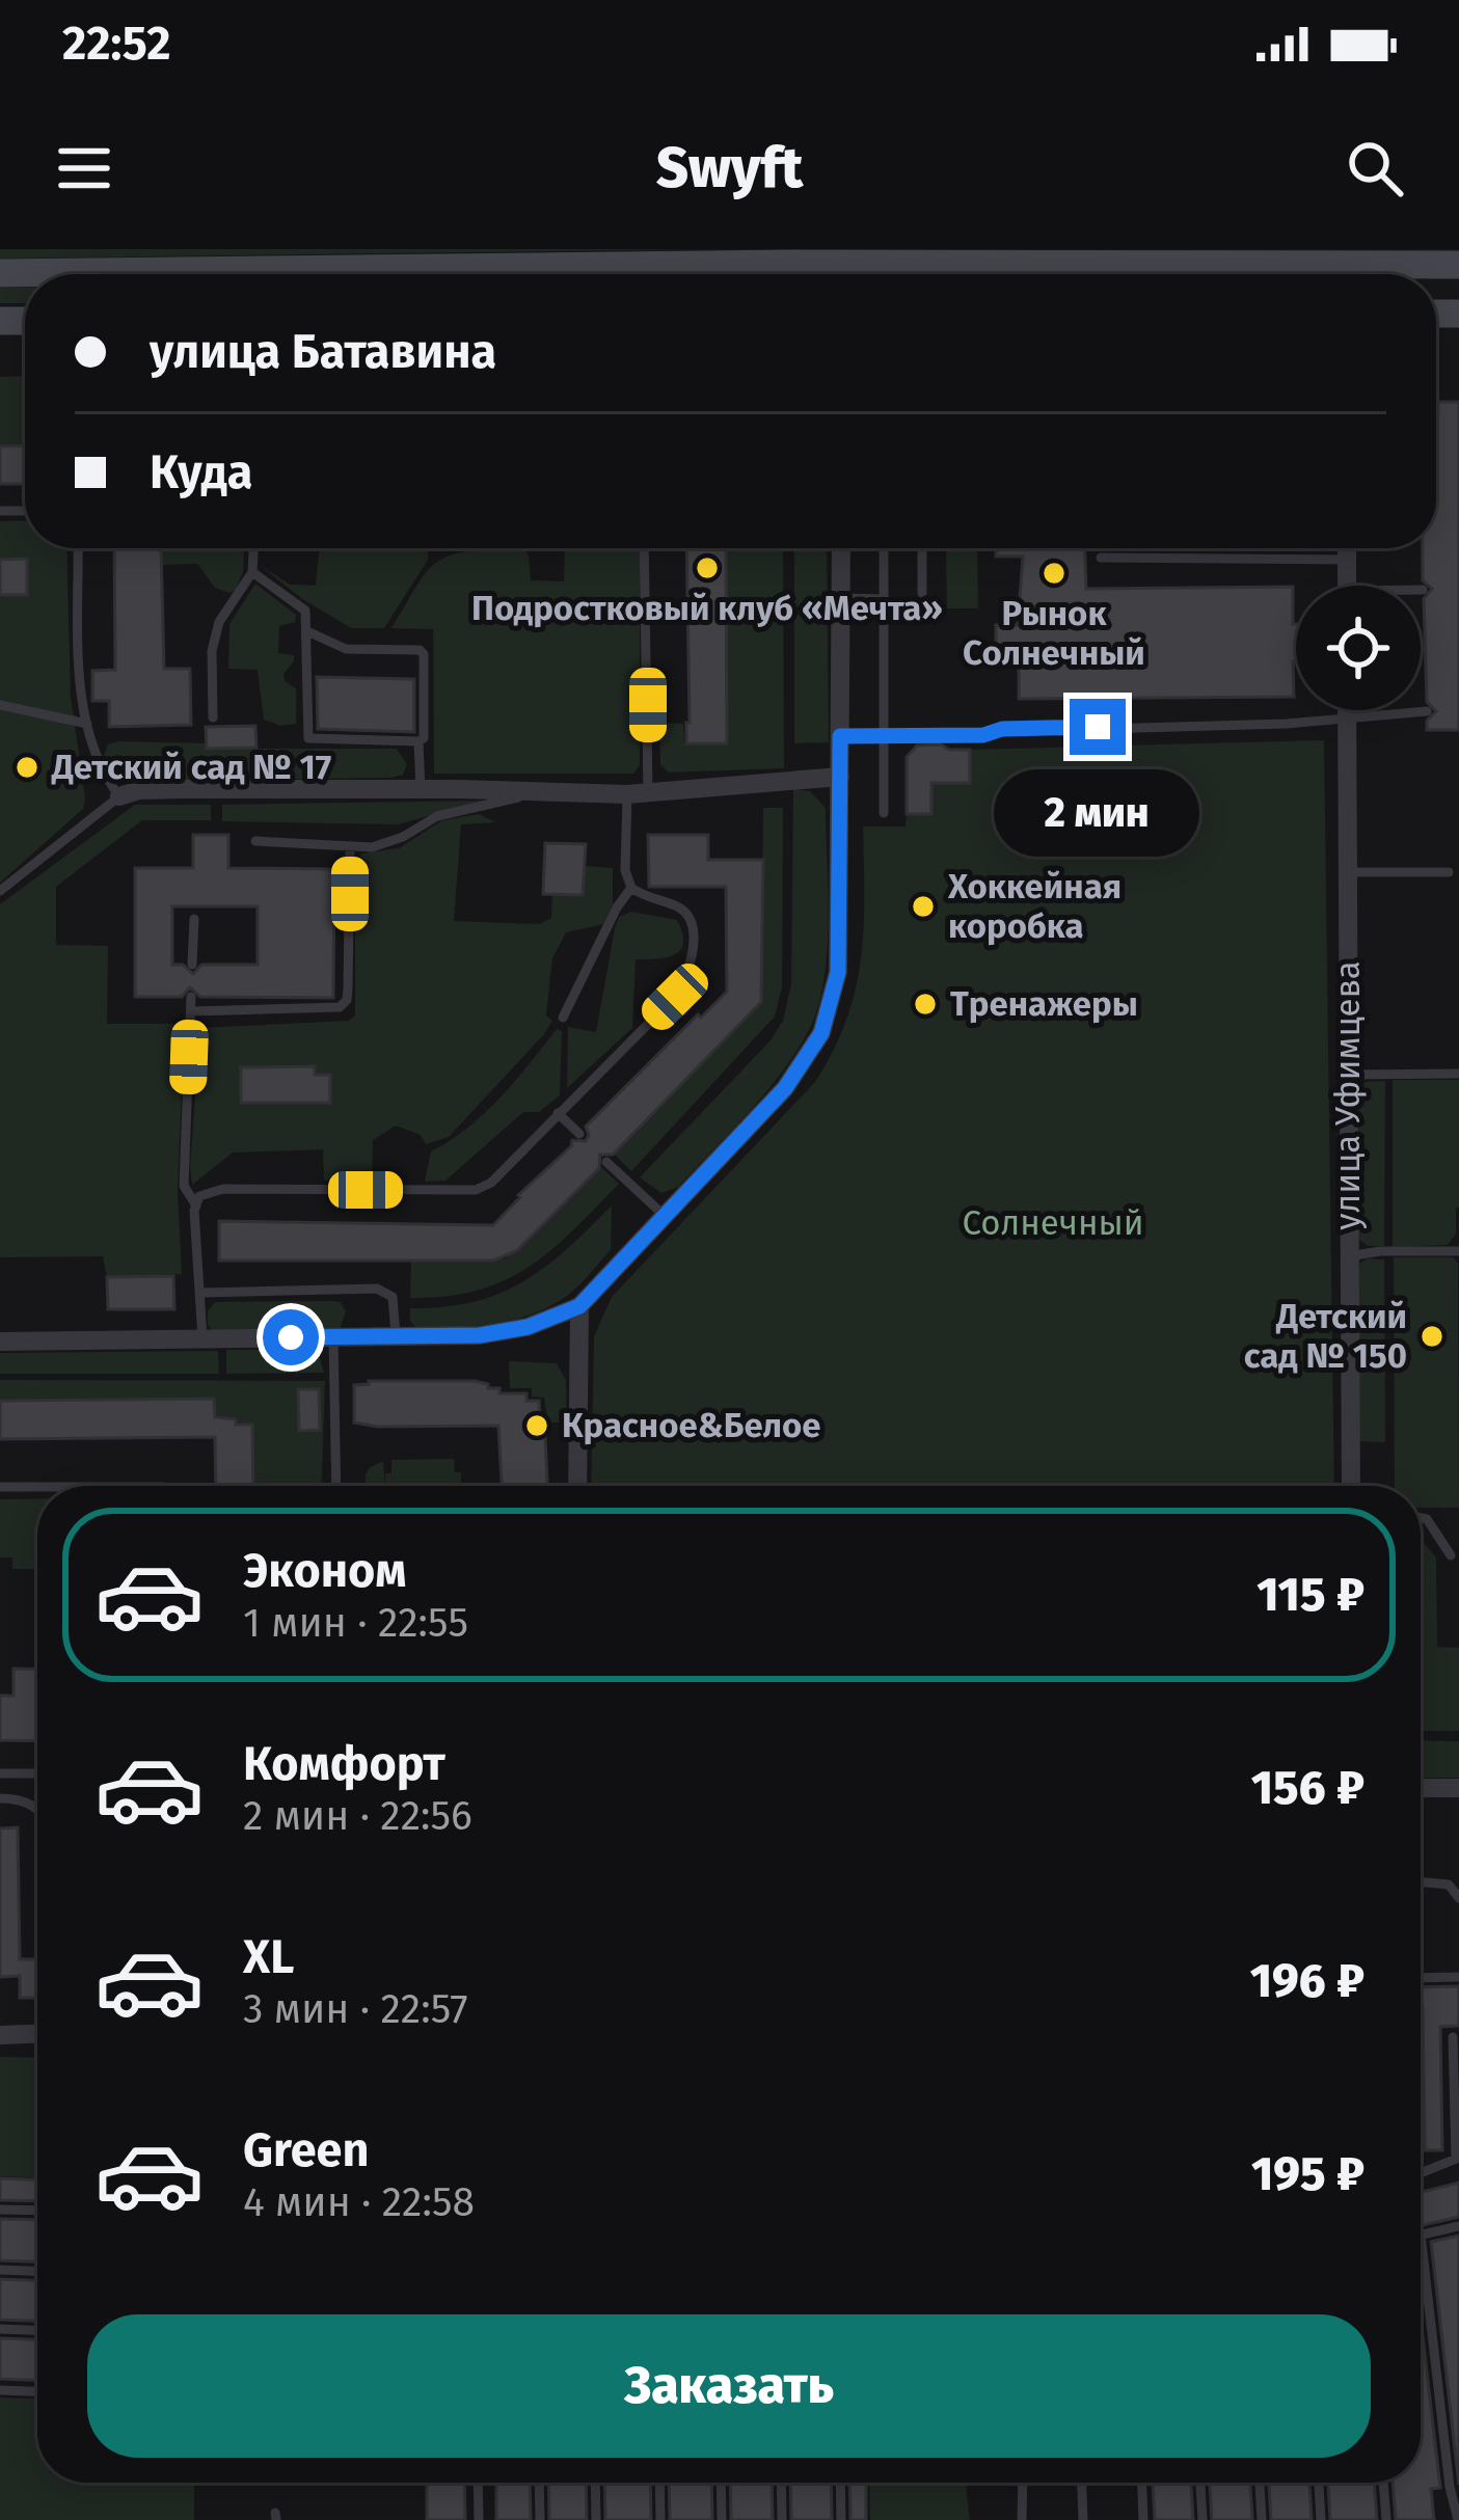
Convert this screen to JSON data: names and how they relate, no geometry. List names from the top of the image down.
{
  "streets": {
    "street": ["улица Уфимцева"]
  },
  "parks": ["Солнечный"],
  "places": [
    "Подростковый клуб «Мечта»",
    "Рынок Солнечный",
    "Детский сад № 17",
    "Хоккейная коробка",
    "Тренажеры",
    "Детский сад № 150",
    "Красное&Белое"
  ],
  "page": {
    "status": "22:52",
    "header": "Swyft",
    "banner": ["улица Батавина", "Куда"],
    "bubble": "2 мин",
    "list": [
      {
        "name": "Эконом",
        "note": "1 мин · 22:55",
        "value": "115 ₽"
      },
      {
        "name": "Комфорт",
        "note": "2 мин · 22:56",
        "value": "156 ₽"
      },
      {
        "name": "XL",
        "note": "3 мин · 22:57",
        "value": "196 ₽"
      },
      {
        "name": "Green",
        "note": "4 мин · 22:58",
        "value": "195 ₽"
      }
    ],
    "buttons": "Заказать"
  }
}
